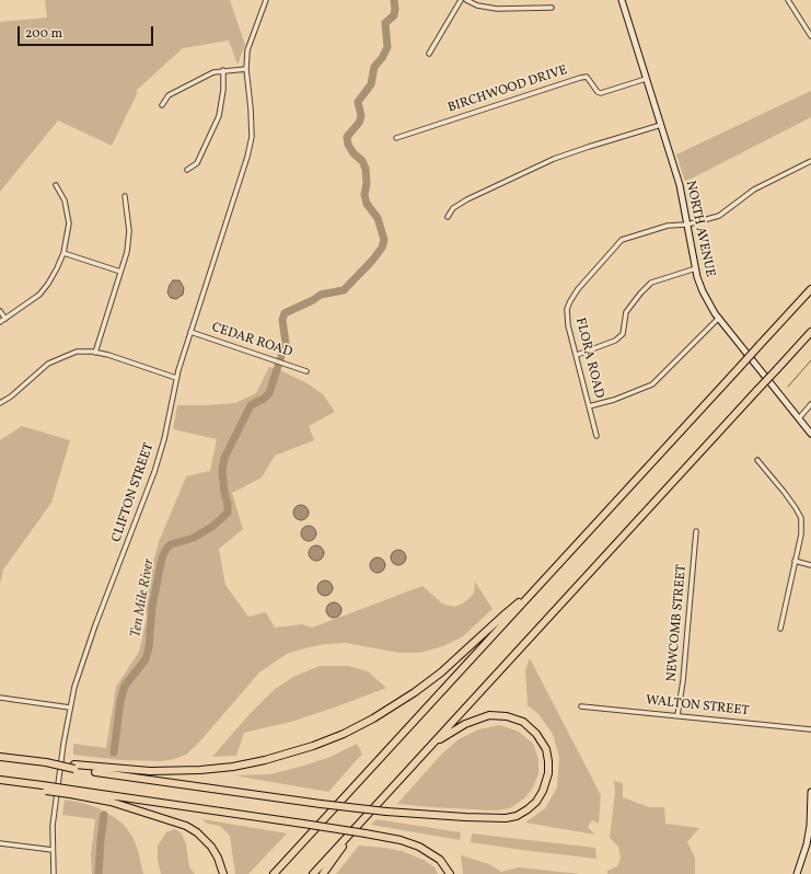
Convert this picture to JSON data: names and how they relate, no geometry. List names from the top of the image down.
{
  "streets": {
    "main road": ["NORTH AVENUE"],
    "street": [
      "BIRCHWOOD DRIVE",
      "CEDAR ROAD",
      "FLORA ROAD",
      "CLIFTON STREET",
      "NEWCOMB STREET",
      "WALTON STREET"
    ]
  },
  "crossings": [
    ["BIRCHWOOD DRIVE", "NORTH AVENUE"],
    ["NORTH AVENUE", "FLORA ROAD"],
    ["CEDAR ROAD", "CLIFTON STREET"],
    ["NEWCOMB STREET", "WALTON STREET"]
  ],
  "water": ["Ten Mile River"],
  "scale_bar": "200 m"
}
